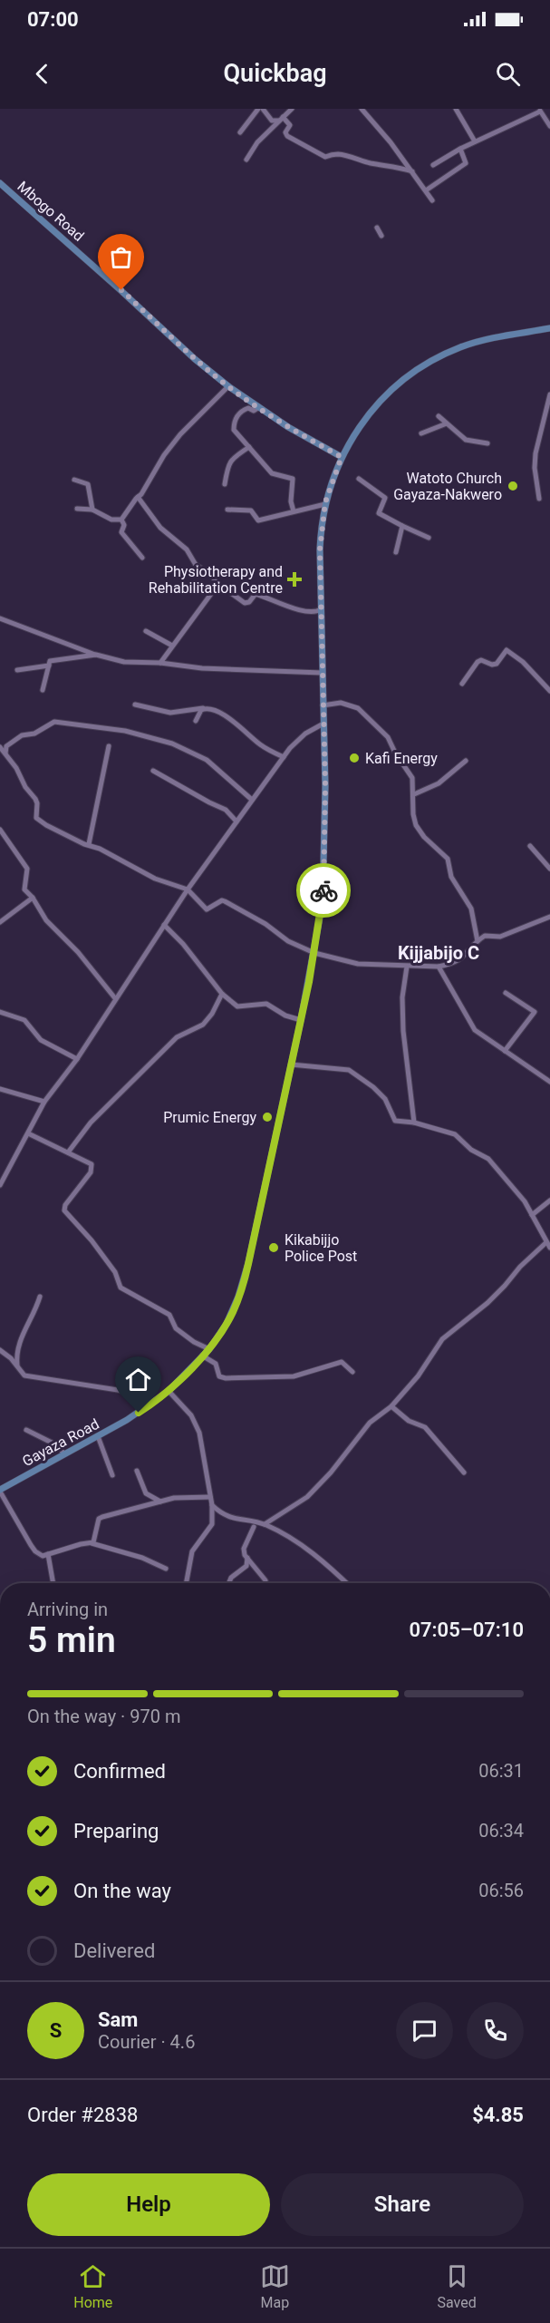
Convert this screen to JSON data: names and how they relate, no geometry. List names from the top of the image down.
{
  "streets": {
    "main road": ["Mbogo Road", "Gayaza Road"]
  },
  "crossings": [
    ["Mbogo Road", "Gayaza Road"]
  ],
  "districts": ["Kijjabijo C"],
  "places": {
    "other": [
      "Watoto Church Gayaza-Nakwero",
      "Kafi Energy",
      "Prumic Energy",
      "Kikabijjo Police Post"
    ],
    "health": ["Physiotherapy and Rehabilitation Centre"]
  },
  "page": {
    "status": "07:00",
    "header": "Quickbag",
    "heading": ["5 min", "Arriving in", "07:05–07:10"],
    "panel": [
      "Sam",
      "Courier · 4.6",
      "Order #2838",
      "$4.85"
    ],
    "bar": "On the way · 970 m",
    "list": [
      ["Confirmed", "06:31"],
      ["Preparing", "06:34"],
      ["On the way", "06:56"],
      "Delivered"
    ],
    "round": "S",
    "buttons": ["Help", "Share"],
    "tabs": ["Home", "Map", "Saved"]
  }
}
